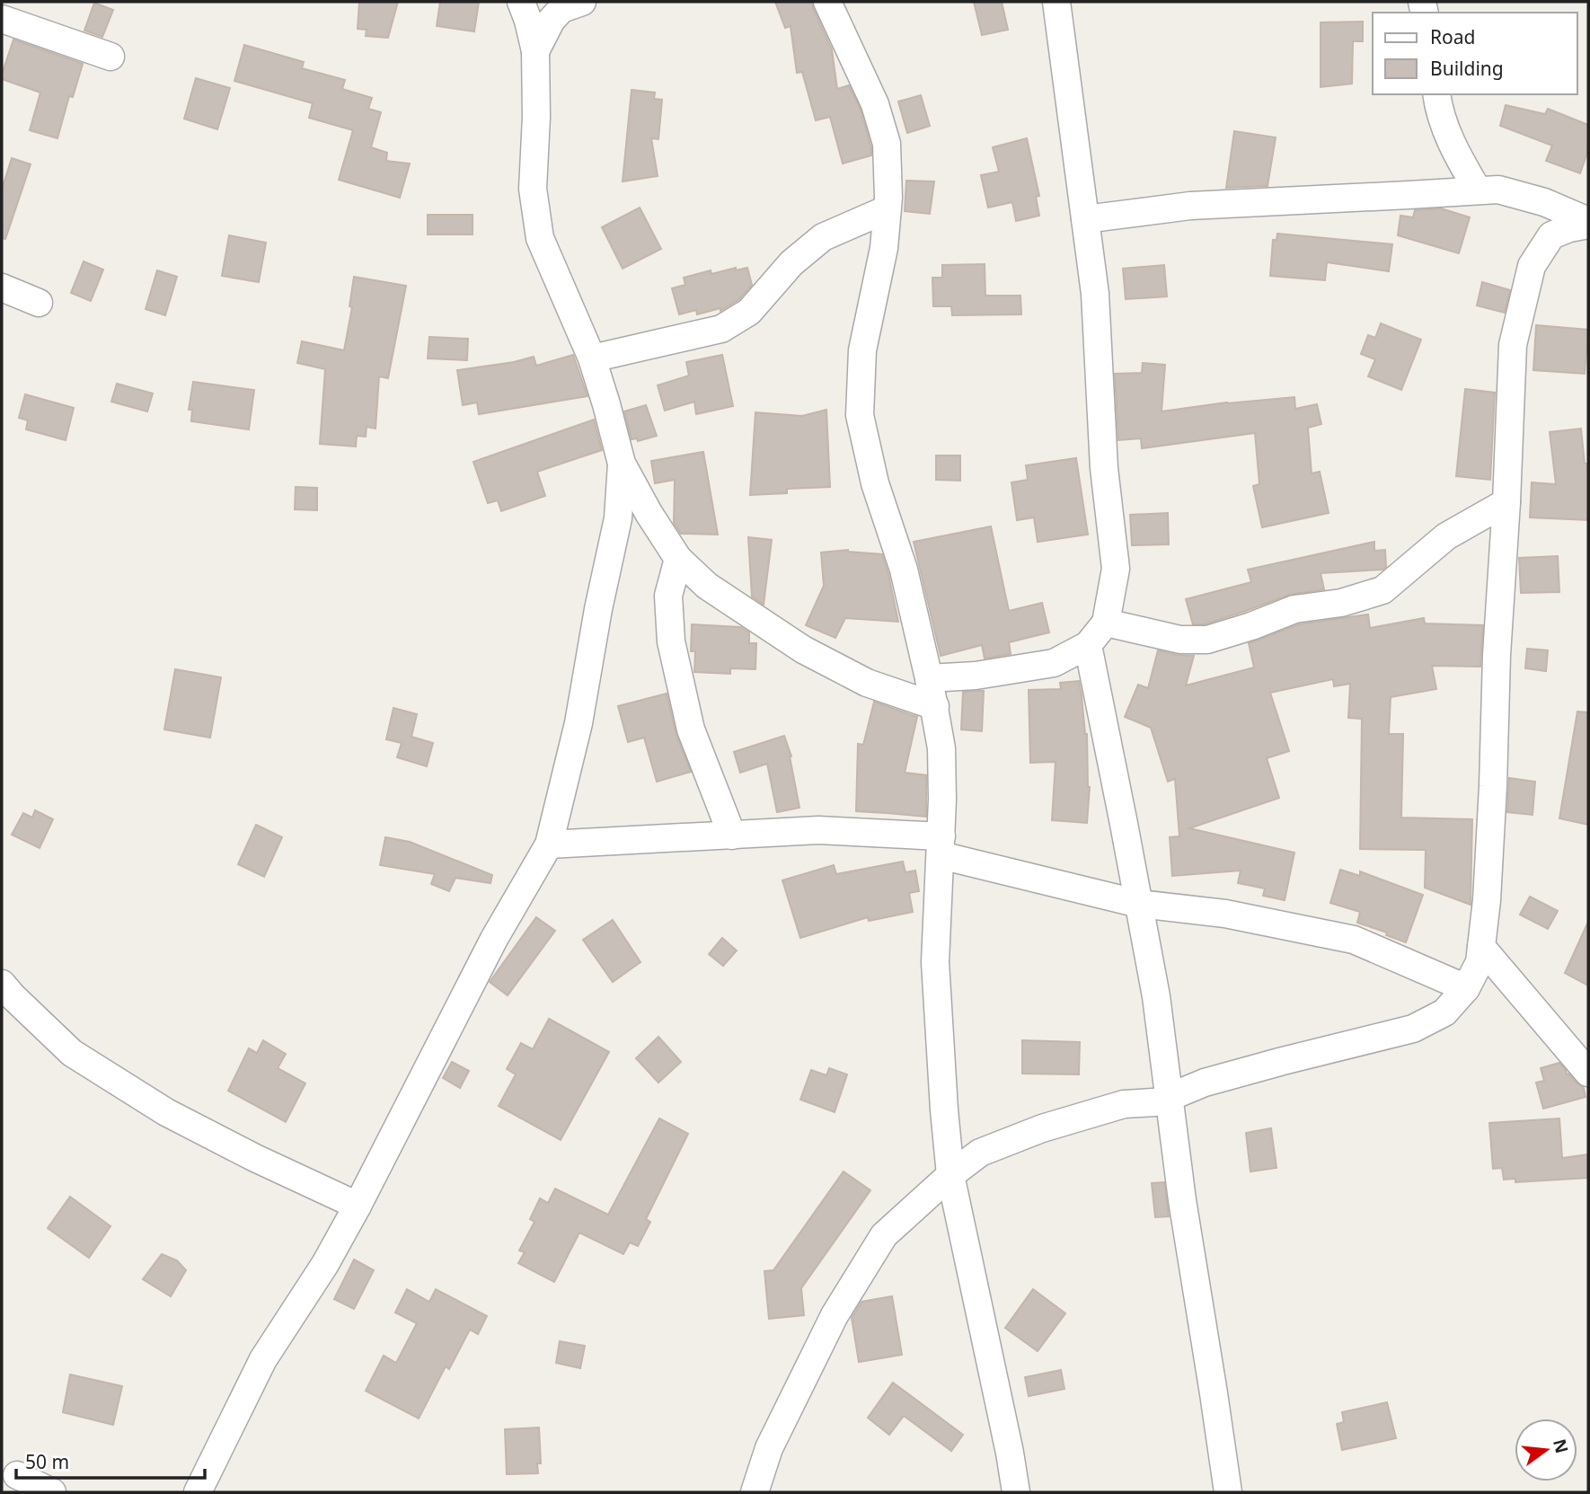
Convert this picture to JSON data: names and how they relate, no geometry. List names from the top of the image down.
{
  "legend": ["Road", "Building"],
  "scale_bar": "50 m",
  "north": "right"
}
